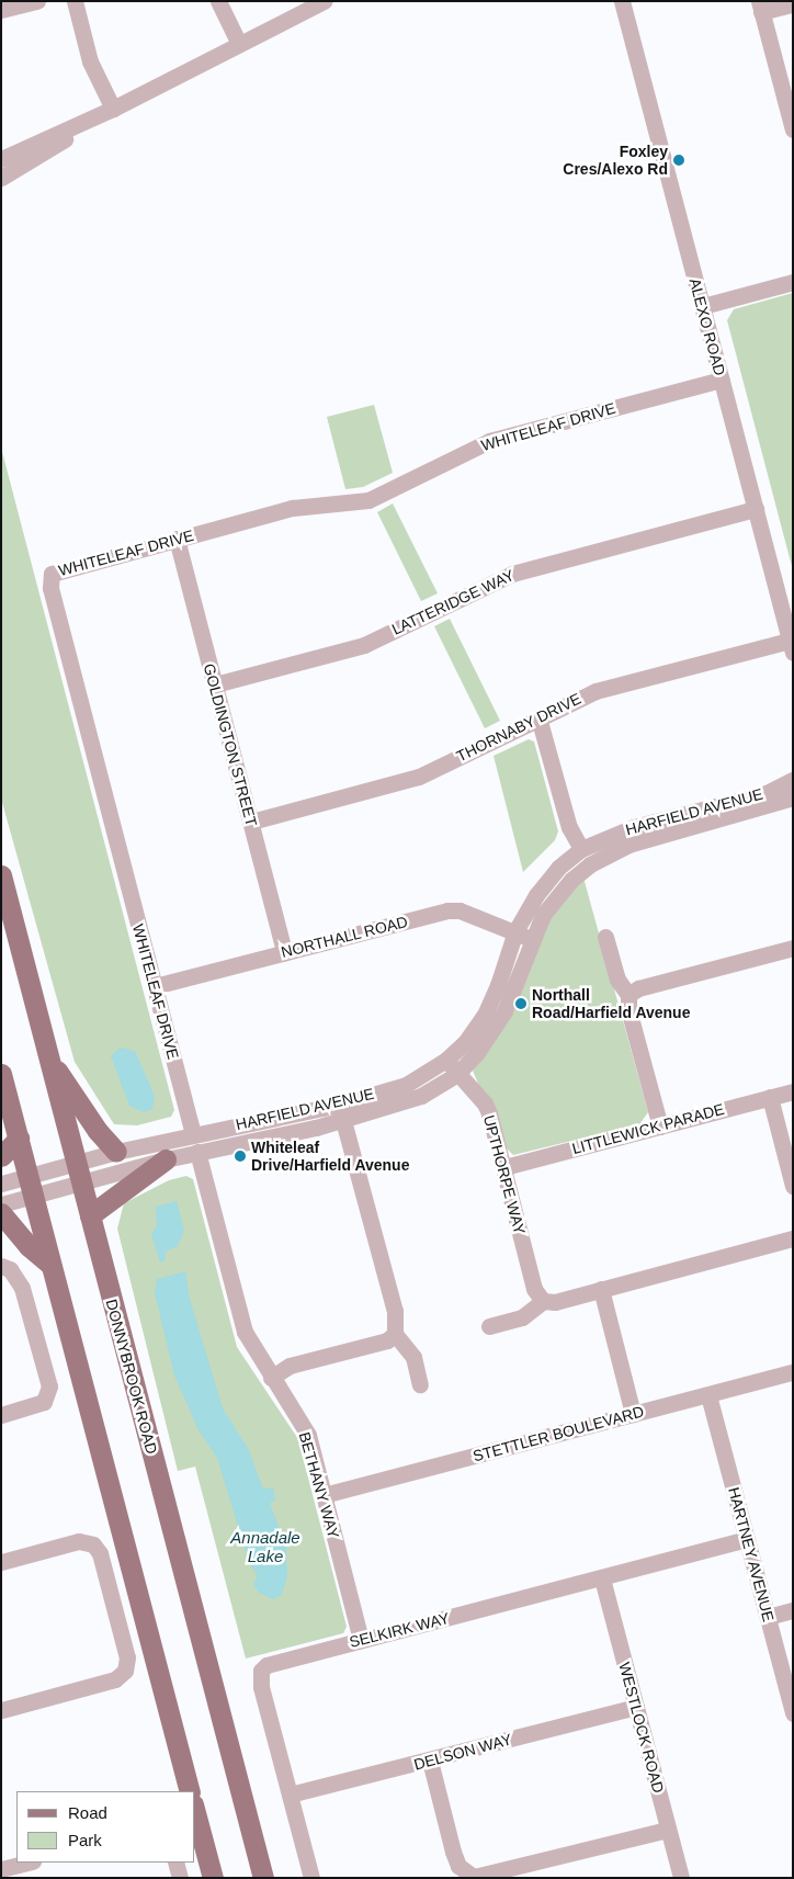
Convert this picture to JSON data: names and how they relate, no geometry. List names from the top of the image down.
{
  "streets": {
    "main road": ["DONNYBROOK ROAD"],
    "street": [
      "ALEXO ROAD",
      "WHITELEAF DRIVE",
      "LATTERIDGE WAY",
      "THORNABY DRIVE",
      "GOLDINGTON STREET",
      "HARFIELD AVENUE",
      "NORTHALL ROAD",
      "LITTLEWICK PARADE",
      "UPTHORPE WAY",
      "STETTLER BOULEVARD",
      "BETHANY WAY",
      "HARTNEY AVENUE",
      "SELKIRK WAY",
      "WESTLOCK ROAD",
      "DELSON WAY"
    ]
  },
  "crossings": [
    ["ALEXO ROAD", "WHITELEAF DRIVE"],
    ["ALEXO ROAD", "LATTERIDGE WAY"],
    ["ALEXO ROAD", "THORNABY DRIVE"],
    ["WHITELEAF DRIVE", "GOLDINGTON STREET"],
    ["WHITELEAF DRIVE", "HARFIELD AVENUE"],
    ["WHITELEAF DRIVE", "NORTHALL ROAD"],
    ["LATTERIDGE WAY", "GOLDINGTON STREET"],
    ["THORNABY DRIVE", "GOLDINGTON STREET"],
    ["GOLDINGTON STREET", "NORTHALL ROAD"],
    ["HARFIELD AVENUE", "NORTHALL ROAD"],
    ["HARFIELD AVENUE", "UPTHORPE WAY"],
    ["HARFIELD AVENUE", "DONNYBROOK ROAD"],
    ["HARFIELD AVENUE", "BETHANY WAY"],
    ["LITTLEWICK PARADE", "UPTHORPE WAY"],
    ["STETTLER BOULEVARD", "BETHANY WAY"],
    ["STETTLER BOULEVARD", "HARTNEY AVENUE"],
    ["BETHANY WAY", "SELKIRK WAY"],
    ["HARTNEY AVENUE", "SELKIRK WAY"],
    ["SELKIRK WAY", "WESTLOCK ROAD"],
    ["SELKIRK WAY", "DELSON WAY"],
    ["WESTLOCK ROAD", "DELSON WAY"]
  ],
  "water": ["Annadale Lake"],
  "places": ["Foxley Cres/Alexo Rd", "Northall Road/Harfield Avenue", "Whiteleaf Drive/Harfield Avenue"],
  "legend": ["Road", "Park"]
}
